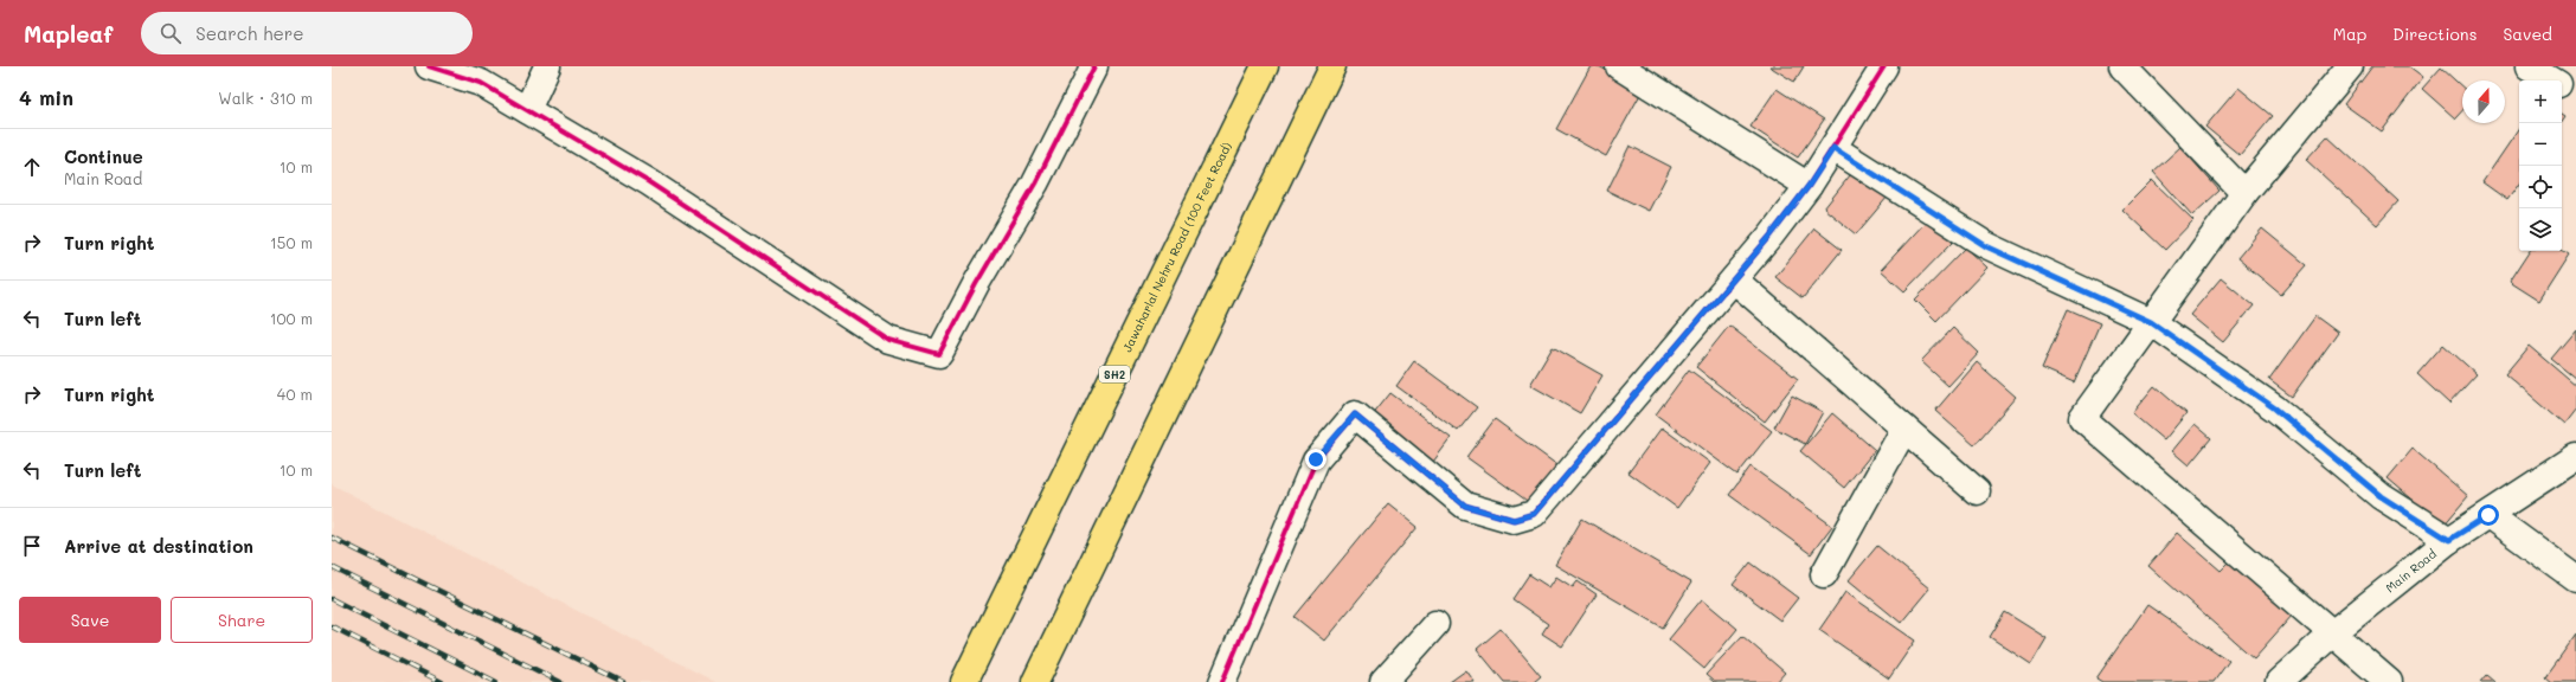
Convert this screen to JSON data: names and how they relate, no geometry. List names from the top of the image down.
{
  "streets": {
    "main road": ["Jawaharlal Nehru Road (100 Feet Road)", "SH2"],
    "street": ["Main Road"]
  },
  "north": "top",
  "page": {
    "header": "Mapleaf",
    "search": "Search here",
    "nav": ["Map", "Directions", "Saved"],
    "heading": ["4 min", "Walk · 310 m"],
    "map_buttons": ["+", "−"],
    "list": [
      ["Continue", "Main Road", "10 m"],
      ["Turn right", "150 m"],
      ["Turn left", "100 m"],
      ["Turn right", "40 m"],
      ["Turn left", "10 m"],
      "Arrive at destination"
    ],
    "buttons": ["Save", "Share"]
  }
}
